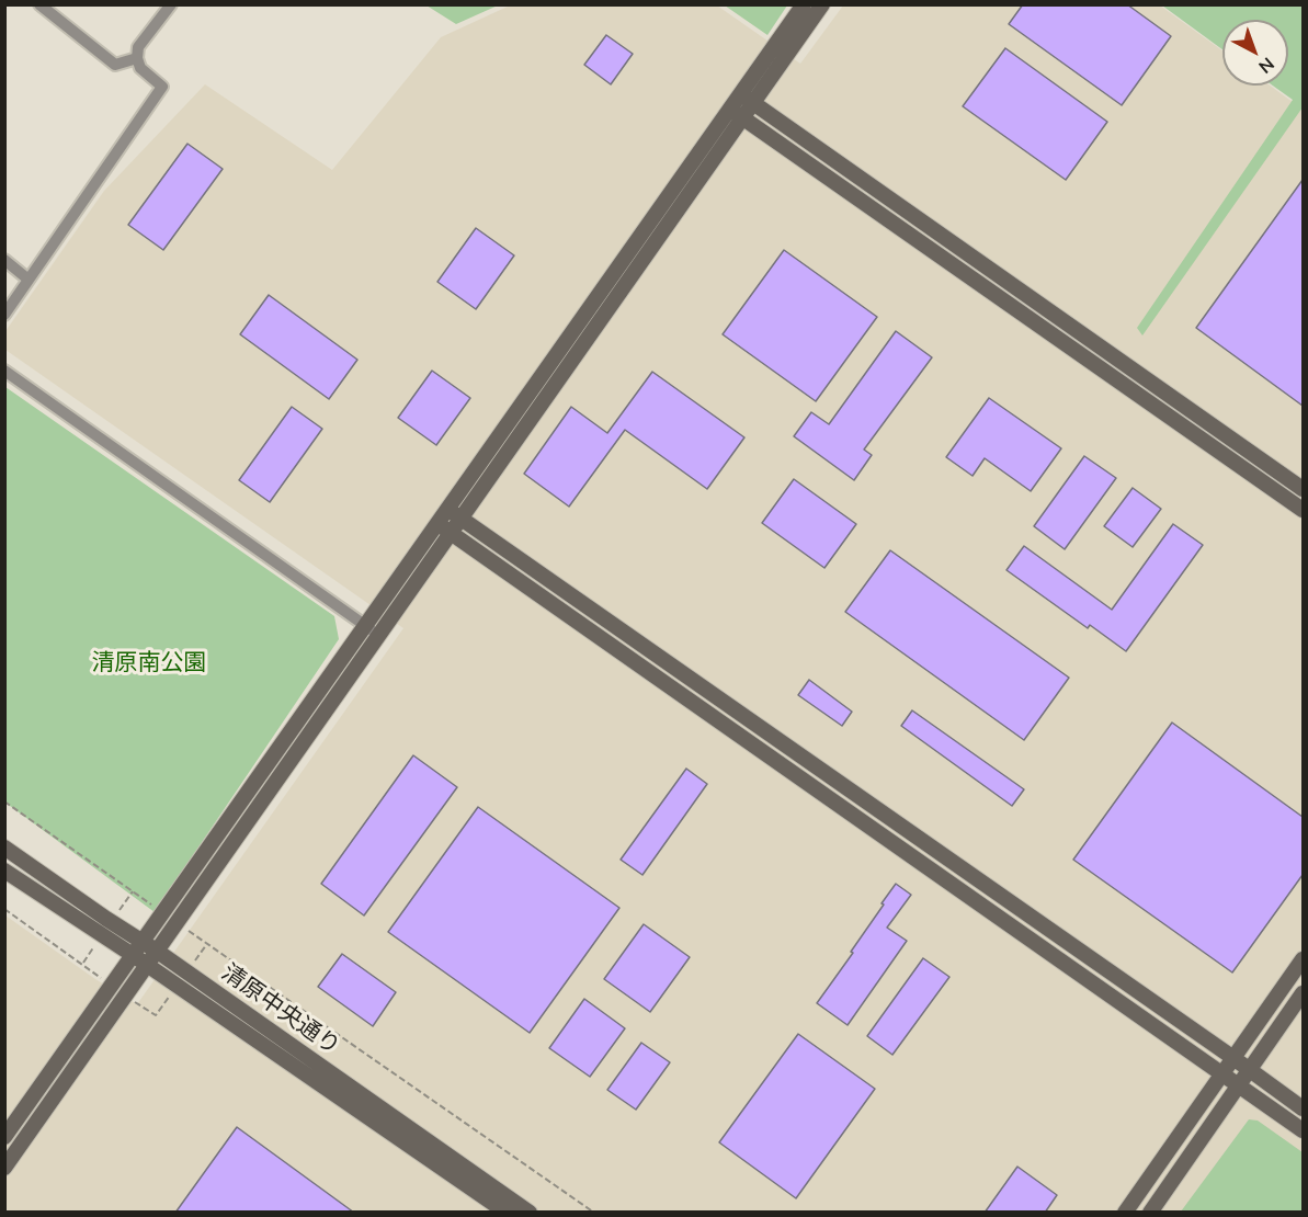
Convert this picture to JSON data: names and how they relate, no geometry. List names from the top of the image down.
{
  "streets": {
    "street": ["清原中央通り"]
  },
  "parks": ["清原南公園"],
  "north": "bottom right"
}
